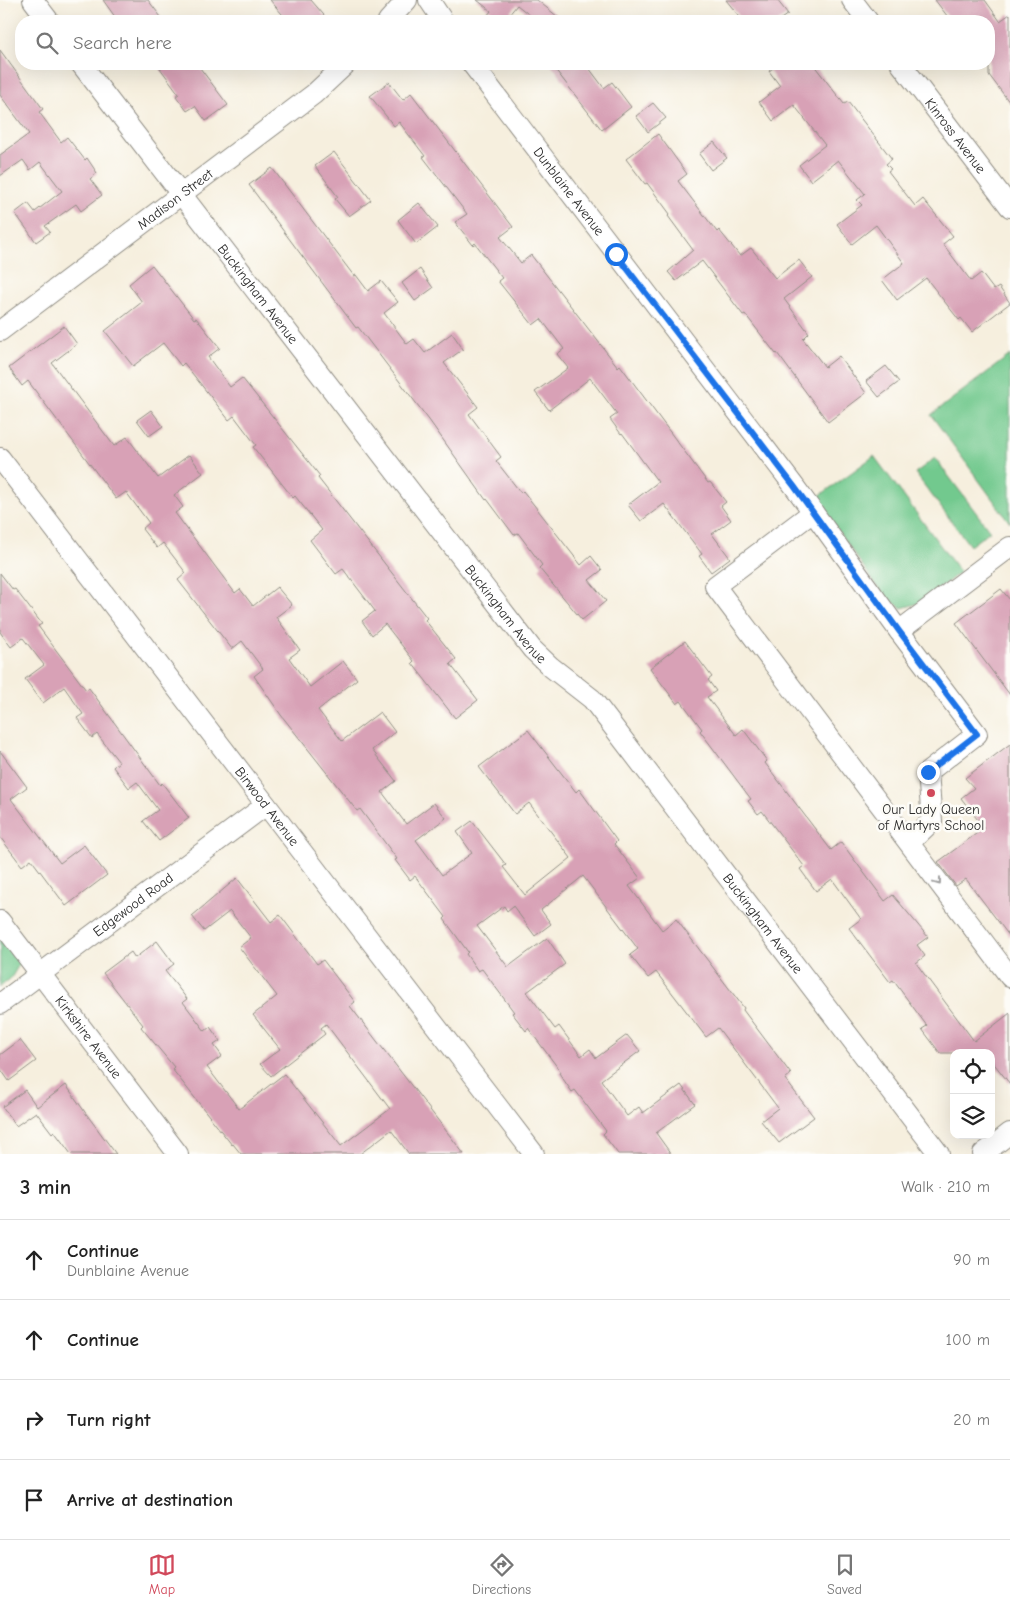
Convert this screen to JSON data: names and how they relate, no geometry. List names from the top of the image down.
{
  "streets": {
    "street": [
      "Kinross Avenue",
      "Dunblaine Avenue",
      "Madison Street",
      "Buckingham Avenue",
      "Birwood Avenue",
      "Edgewood Road",
      "Kirkshire Avenue"
    ]
  },
  "crossings": [
    ["Madison Street", "Buckingham Avenue"],
    ["Birwood Avenue", "Edgewood Road"],
    ["Edgewood Road", "Kirkshire Avenue"]
  ],
  "places": ["Our Lady Queen of Martyrs School"],
  "page": {
    "search": "Search here",
    "heading": ["3 min", "Walk · 210 m"],
    "list": [
      ["Continue", "Dunblaine Avenue", "90 m"],
      ["Continue", "100 m"],
      ["Turn right", "20 m"],
      "Arrive at destination"
    ],
    "nav": ["Map", "Directions", "Saved"]
  }
}
